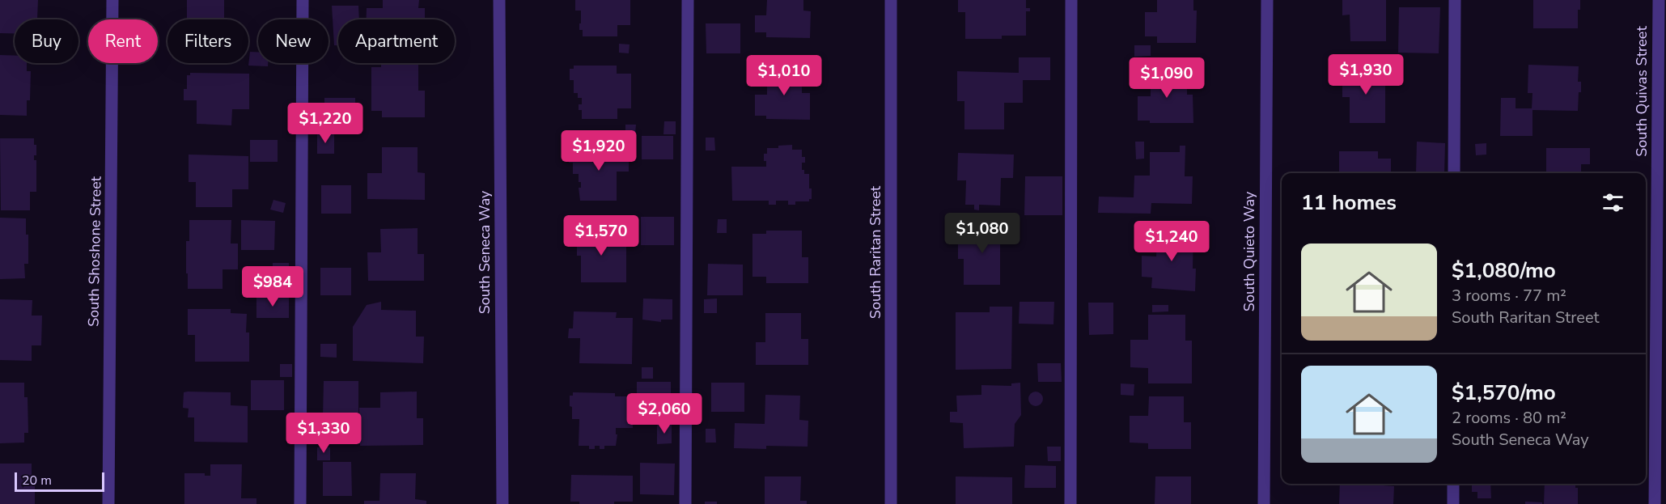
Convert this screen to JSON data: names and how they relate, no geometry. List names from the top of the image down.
{
  "streets": {
    "street": [
      "South Quivas Street",
      "South Shoshone Street",
      "South Quieto Way",
      "South Seneca Way",
      "South Raritan Street"
    ]
  },
  "scale_bar": "20 m",
  "page": {
    "chip": [
      "Buy",
      "Rent",
      "Filters",
      "New",
      "Apartment"
    ],
    "price": [
      "$1,930",
      "$1,010",
      "$1,090",
      "$1,220",
      "$1,920",
      "$1,080",
      "$1,570",
      "$1,240",
      "$984",
      "$2,060",
      "$1,330"
    ],
    "heading": "11 homes",
    "list": [
      {
        "name": "$1,080/mo",
        "note": "3 rooms · 77 m² · South Raritan Street"
      },
      {
        "name": "$1,570/mo",
        "note": "2 rooms · 80 m² · South Seneca Way"
      }
    ],
    "scale": "20 m"
  }
}
